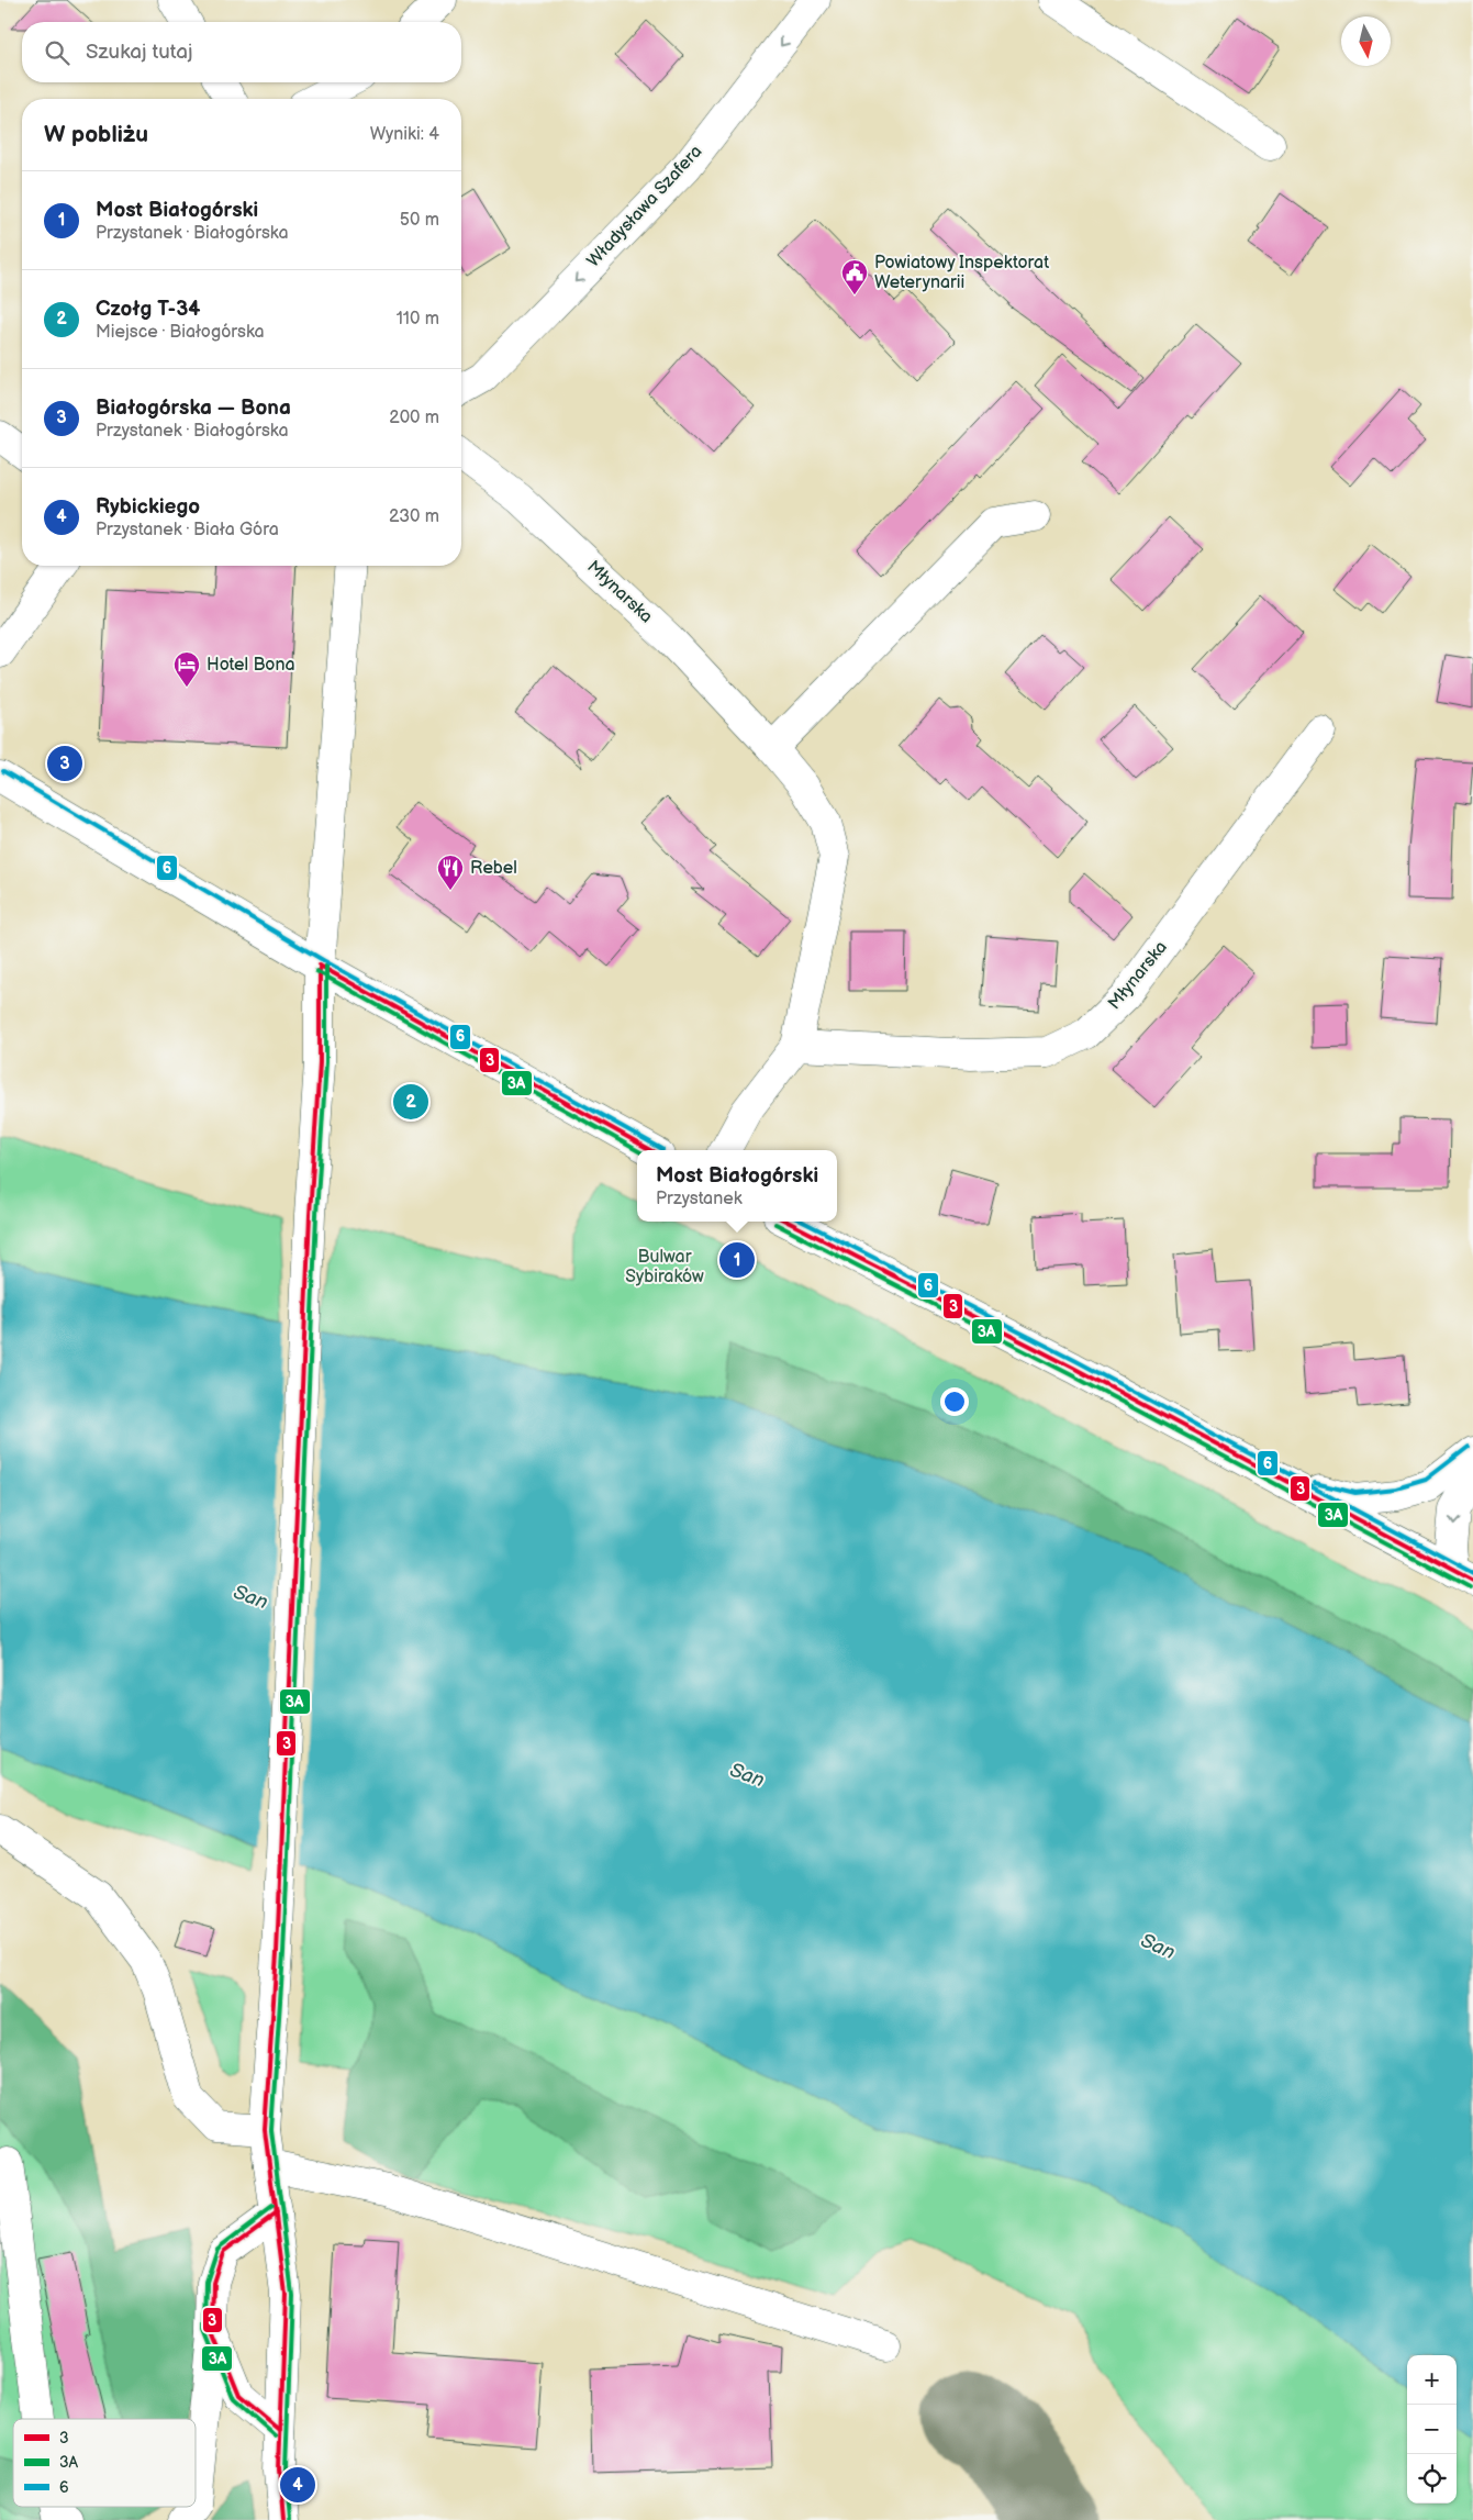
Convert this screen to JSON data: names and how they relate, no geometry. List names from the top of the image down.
{
  "streets": {
    "street": ["Władysława Szafera", "Młynarska"]
  },
  "one_way": ["Władysława Szafera"],
  "water": ["San"],
  "parks": ["Bulwar Sybiraków"],
  "places": {
    "public building": ["Powiatowy Inspektorat Weterynarii"],
    "hotel": ["Hotel Bona"],
    "restaurant": ["Rebel"]
  },
  "lines": ["transit line 6", "transit line 3", "transit line 3A"],
  "legend": ["3", "3A", "6"],
  "north": "bottom",
  "page": {
    "search": "Szukaj tutaj",
    "heading": ["W pobliżu", "Wyniki: 4"],
    "list": [
      {
        "mark": "1",
        "name": "Most Białogórski",
        "note": "Przystanek · Białogórska",
        "value": "50 m"
      },
      {
        "mark": "2",
        "name": "Czołg T-34",
        "note": "Miejsce · Białogórska",
        "value": "110 m"
      },
      {
        "mark": "3",
        "name": "Białogórska — Bona",
        "note": "Przystanek · Białogórska",
        "value": "200 m"
      },
      {
        "mark": "4",
        "name": "Rybickiego",
        "note": "Przystanek · Biała Góra",
        "value": "230 m"
      }
    ],
    "pins": [
      "3",
      "2",
      "1",
      "4"
    ],
    "popup": ["Most Białogórski", "Przystanek"],
    "map_buttons": ["+", "−"]
  }
}
